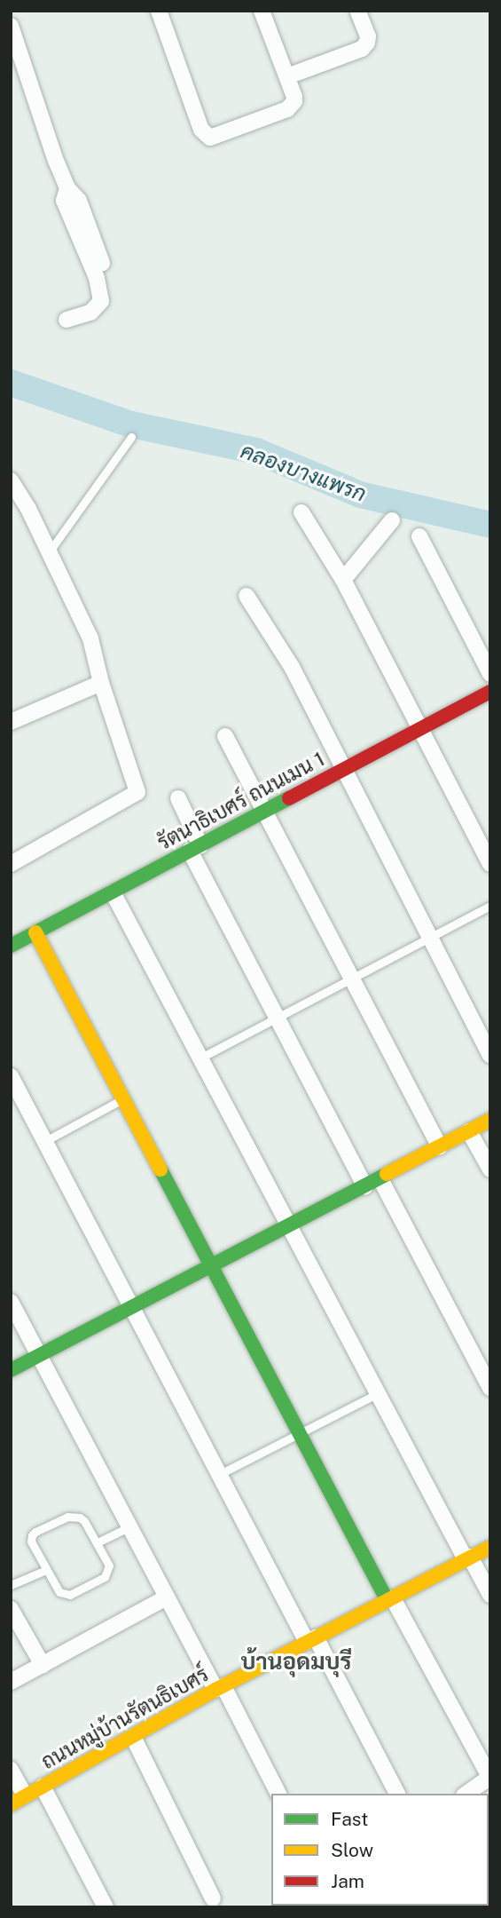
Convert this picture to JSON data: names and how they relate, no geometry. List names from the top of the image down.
{
  "streets": {
    "street": ["รัตนาธิเบศร์ ถนนเมน 1", "ถนนหมู่บ้านรัตนธิเบศร์"]
  },
  "districts": ["บ้านอุดมบุรี"],
  "water": ["คลองบางแพรก"],
  "legend": ["Fast", "Slow", "Jam"]
}
